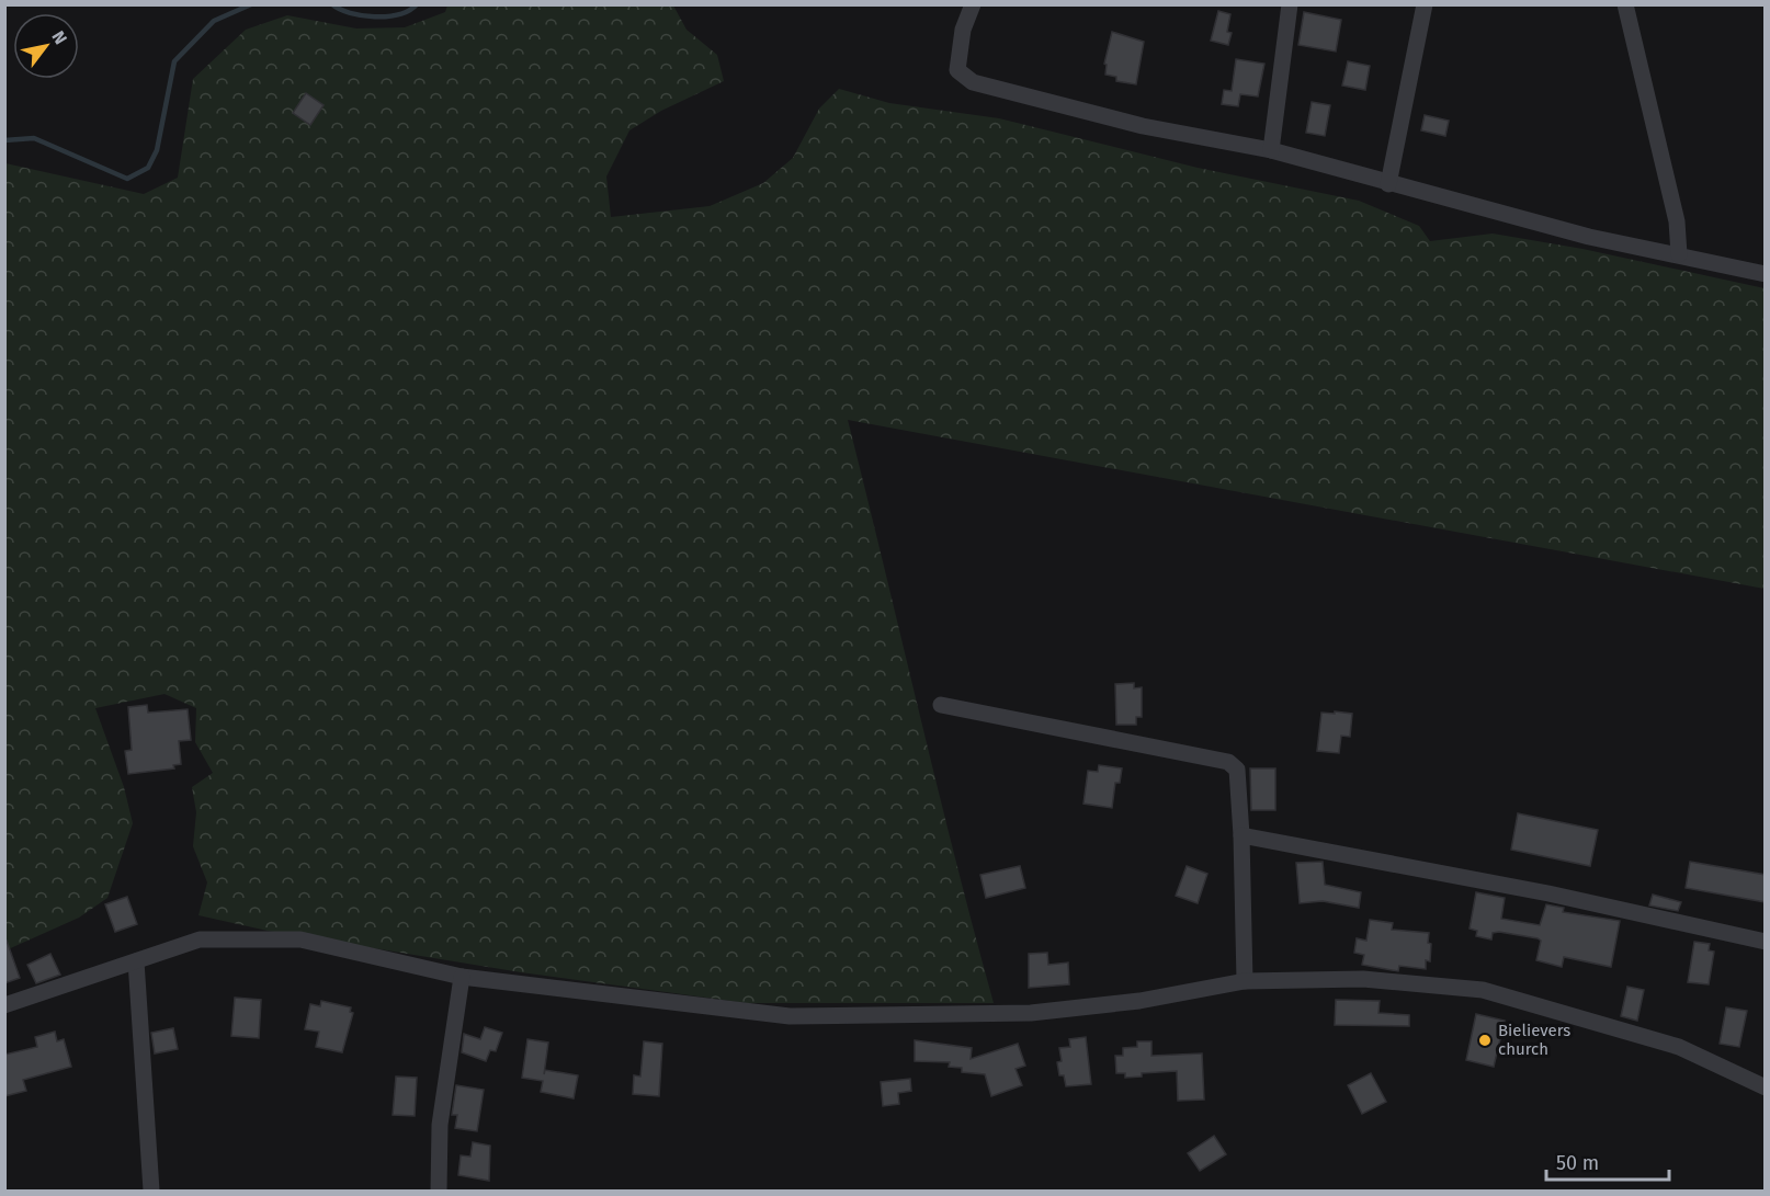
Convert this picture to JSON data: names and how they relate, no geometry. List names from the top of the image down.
{
  "places": ["Bielievers church"],
  "scale_bar": "50 m",
  "north": "top right"
}
